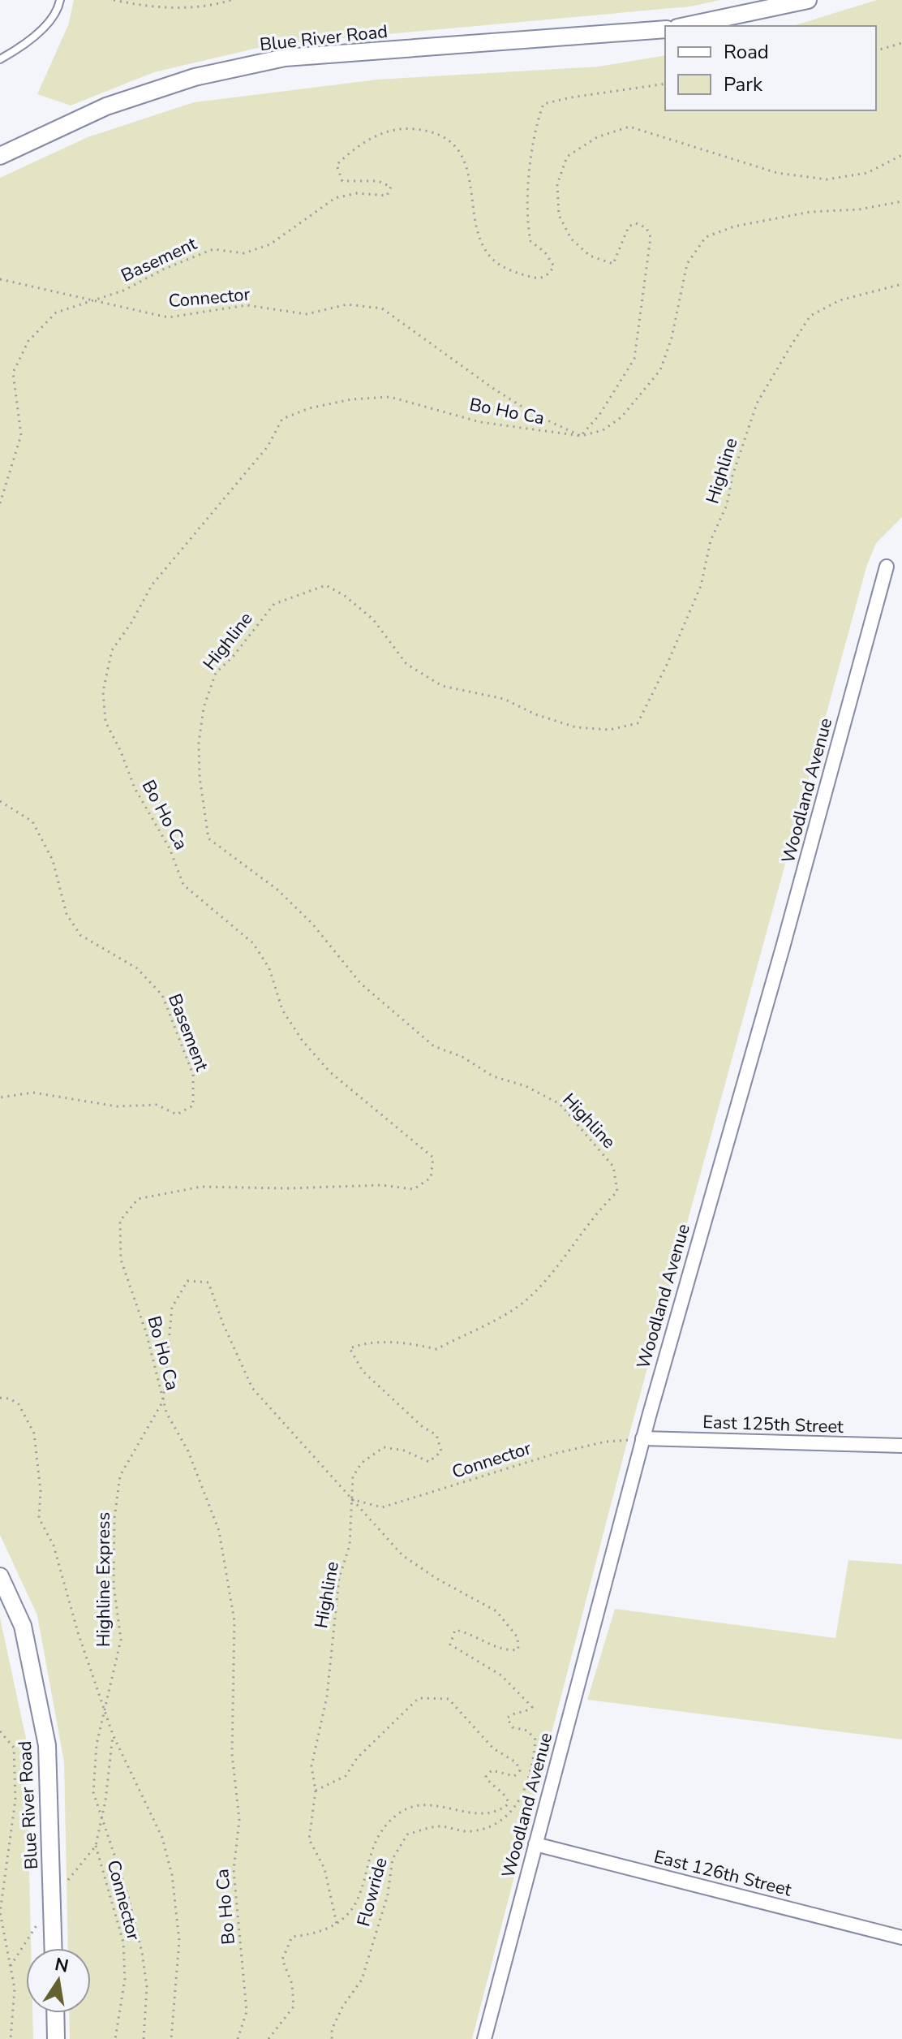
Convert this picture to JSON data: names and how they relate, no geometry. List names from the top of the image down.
{
  "streets": {
    "street": [
      "Blue River Road",
      "Woodland Avenue",
      "East 125th Street",
      "East 126th Street"
    ],
    "path": [
      "Basement",
      "Connector",
      "Bo Ho Ca",
      "Highline",
      "Highline Express",
      "Flowride"
    ]
  },
  "crossings": [
    ["Blue River Road", "Connector"],
    ["Basement", "Connector"],
    ["Connector", "Bo Ho Ca"],
    ["Connector", "Highline"],
    ["Connector", "Woodland Avenue"],
    ["Connector", "East 125th Street"],
    ["Connector", "Highline Express"],
    ["Connector", "Flowride"],
    ["Bo Ho Ca", "Highline Express"],
    ["Highline", "Highline Express"],
    ["Highline", "Flowride"],
    ["Woodland Avenue", "East 125th Street"],
    ["Woodland Avenue", "East 126th Street"],
    ["Highline Express", "Flowride"]
  ],
  "legend": ["Road", "Park"],
  "north": "top"
}
